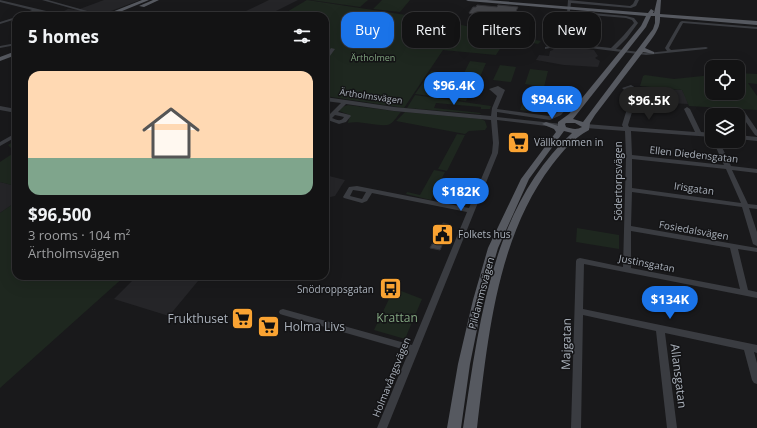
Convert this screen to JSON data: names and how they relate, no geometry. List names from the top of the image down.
{
  "streets": {
    "main road": ["Ärtholmsvägen", "Pildammsvägen"],
    "street": [
      "Ellen Diedensgatan",
      "Södertorpsvägen",
      "Irisgatan",
      "Fosiedalsvägen",
      "Justinsgatan",
      "Majgatan",
      "Allansgatan",
      "Holmavångsvägen"
    ]
  },
  "crossings": [
    ["Ärtholmsvägen", "Södertorpsvägen"],
    ["Ärtholmsvägen", "Pildammsvägen"],
    ["Ärtholmsvägen", "Holmavångsvägen"],
    ["Ellen Diedensgatan", "Södertorpsvägen"],
    ["Södertorpsvägen", "Irisgatan"],
    ["Södertorpsvägen", "Fosiedalsvägen"],
    ["Södertorpsvägen", "Justinsgatan"],
    ["Justinsgatan", "Majgatan"]
  ],
  "parks": ["Ärtholmen", "Krattan"],
  "places": {
    "supermarket": ["Vällkommen in", "Frukthuset", "Holma Livs"],
    "public building": ["Folkets hus"],
    "bus stop": ["Snödroppsgatan"]
  },
  "page": {
    "chip": [
      "Buy",
      "Rent",
      "Filters",
      "New"
    ],
    "heading": "5 homes",
    "list": [
      {
        "name": "$96,500",
        "note": "3 rooms · 104 m² · Ärtholmsvägen"
      }
    ],
    "price": [
      "$96.4K",
      "$94.6K",
      "$96.5K",
      "$182K",
      "$134K"
    ]
  }
}
